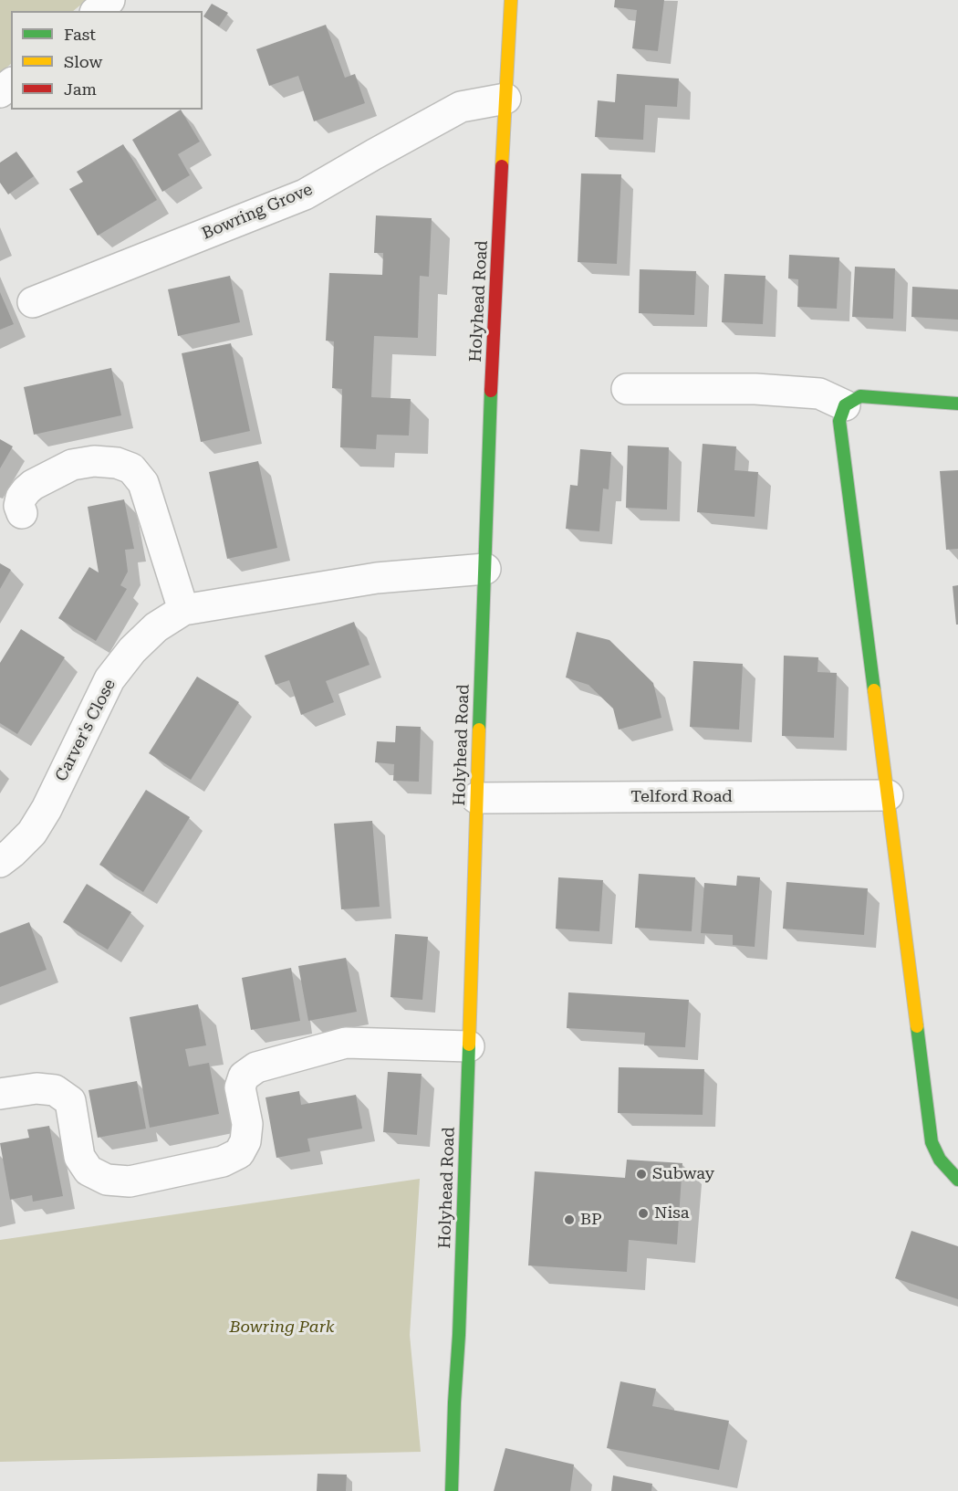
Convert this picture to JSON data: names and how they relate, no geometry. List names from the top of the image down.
{
  "streets": {
    "main road": ["Holyhead Road"],
    "street": ["Bowring Grove", "Carver's Close", "Telford Road"]
  },
  "crossings": [
    ["Bowring Grove", "Holyhead Road"],
    ["Holyhead Road", "Carver's Close"],
    ["Holyhead Road", "Telford Road"]
  ],
  "parks": ["Bowring Park"],
  "places": ["Subway", "Nisa", "BP"],
  "legend": ["Fast", "Slow", "Jam"]
}
